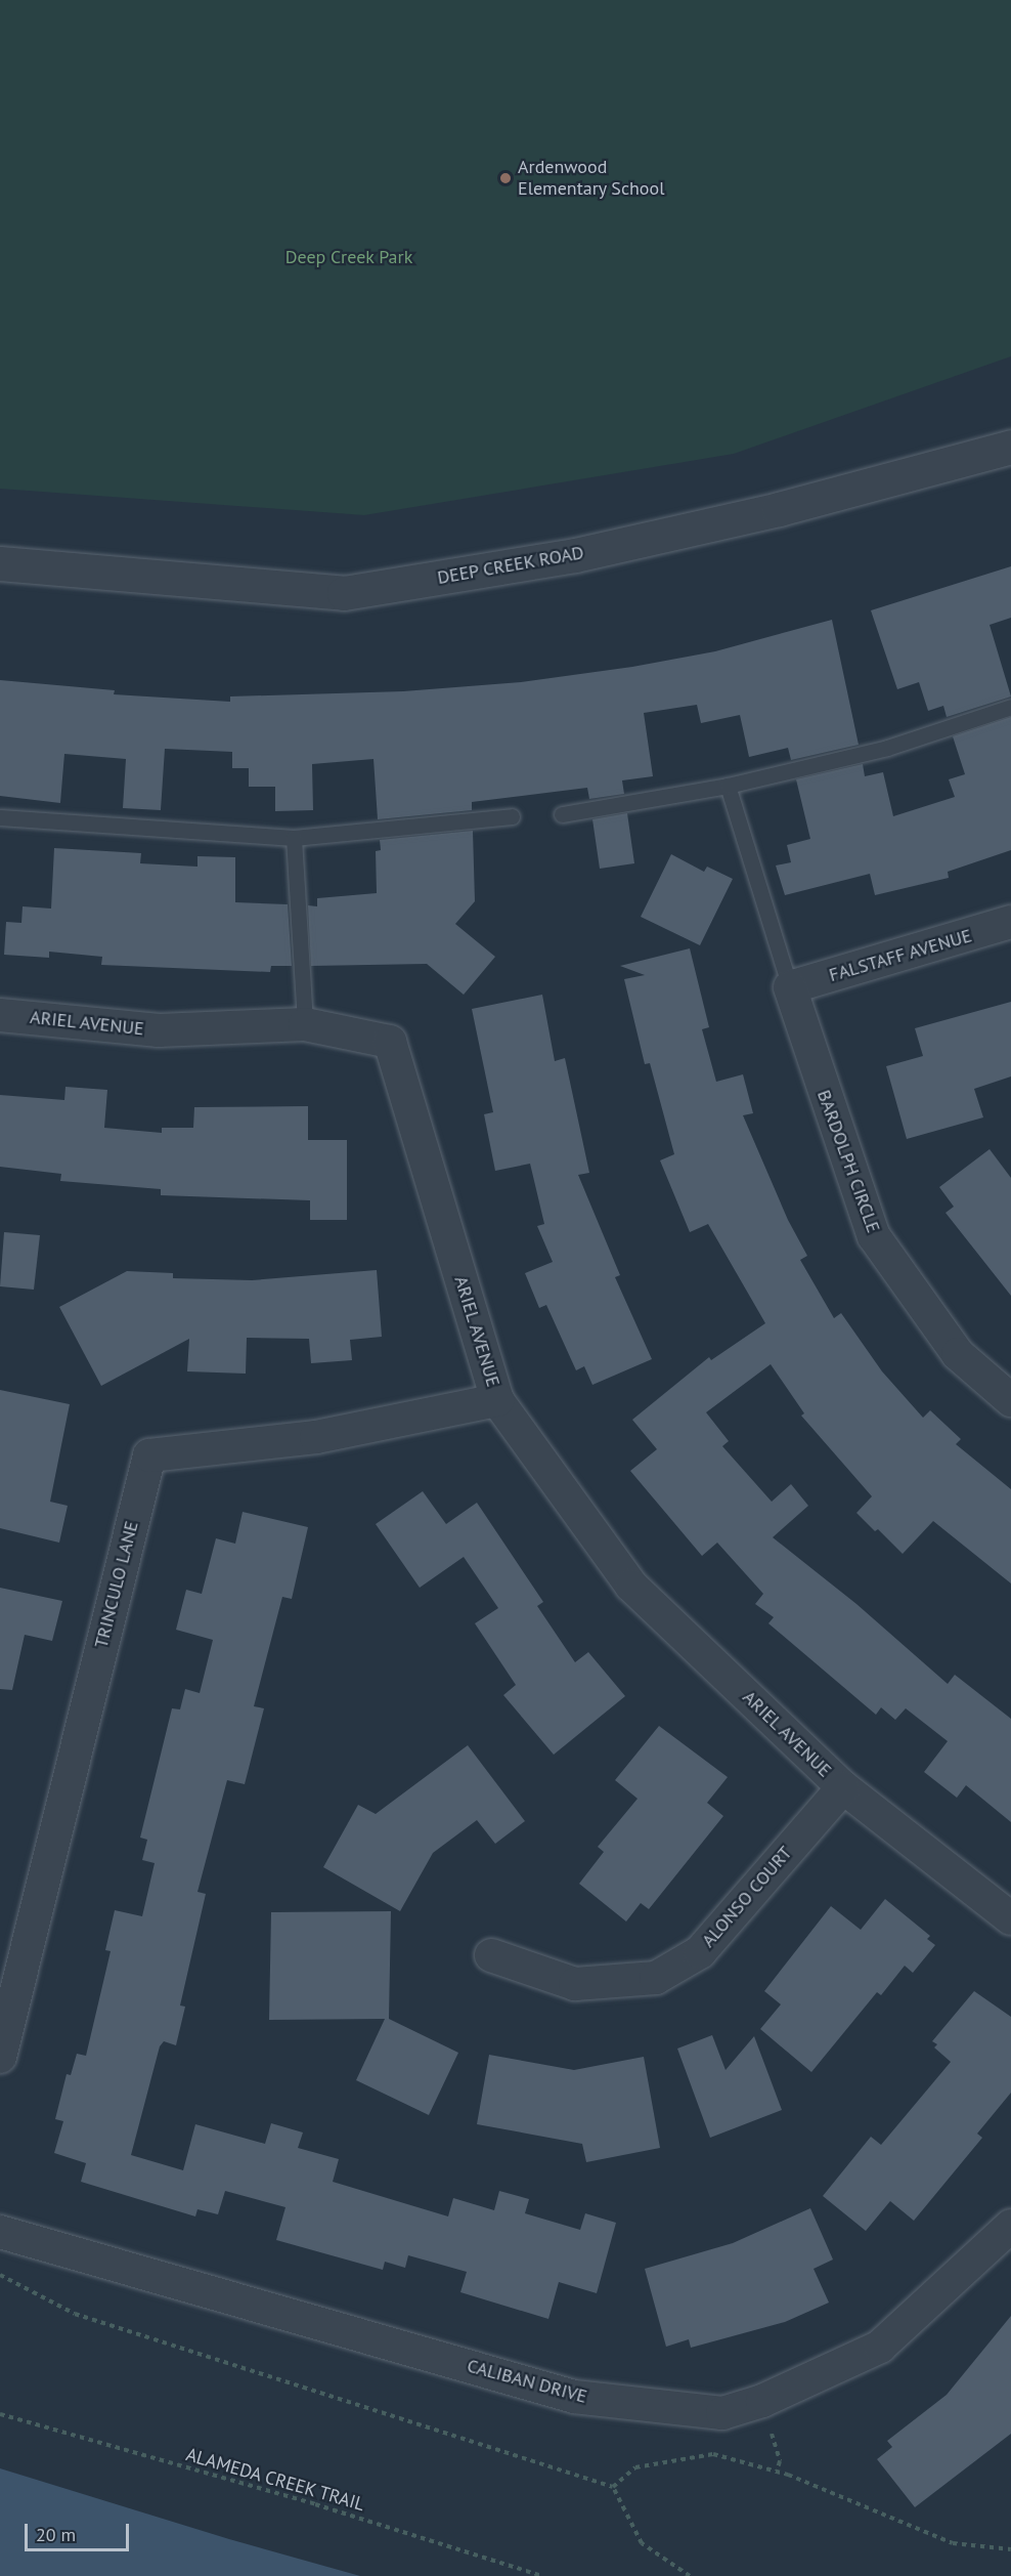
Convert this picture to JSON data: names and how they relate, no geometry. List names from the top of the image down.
{
  "streets": {
    "street": [
      "DEEP CREEK ROAD",
      "FALSTAFF AVENUE",
      "ARIEL AVENUE",
      "BARDOLPH CIRCLE",
      "TRINCULO LANE",
      "ALONSO COURT",
      "CALIBAN DRIVE"
    ],
    "path": ["ALAMEDA CREEK TRAIL"]
  },
  "crossings": [
    ["FALSTAFF AVENUE", "BARDOLPH CIRCLE"],
    ["ARIEL AVENUE", "TRINCULO LANE"],
    ["ARIEL AVENUE", "ALONSO COURT"]
  ],
  "parks": ["Deep Creek Park"],
  "places": ["Ardenwood Elementary School"],
  "scale_bar": "20 m"
}
